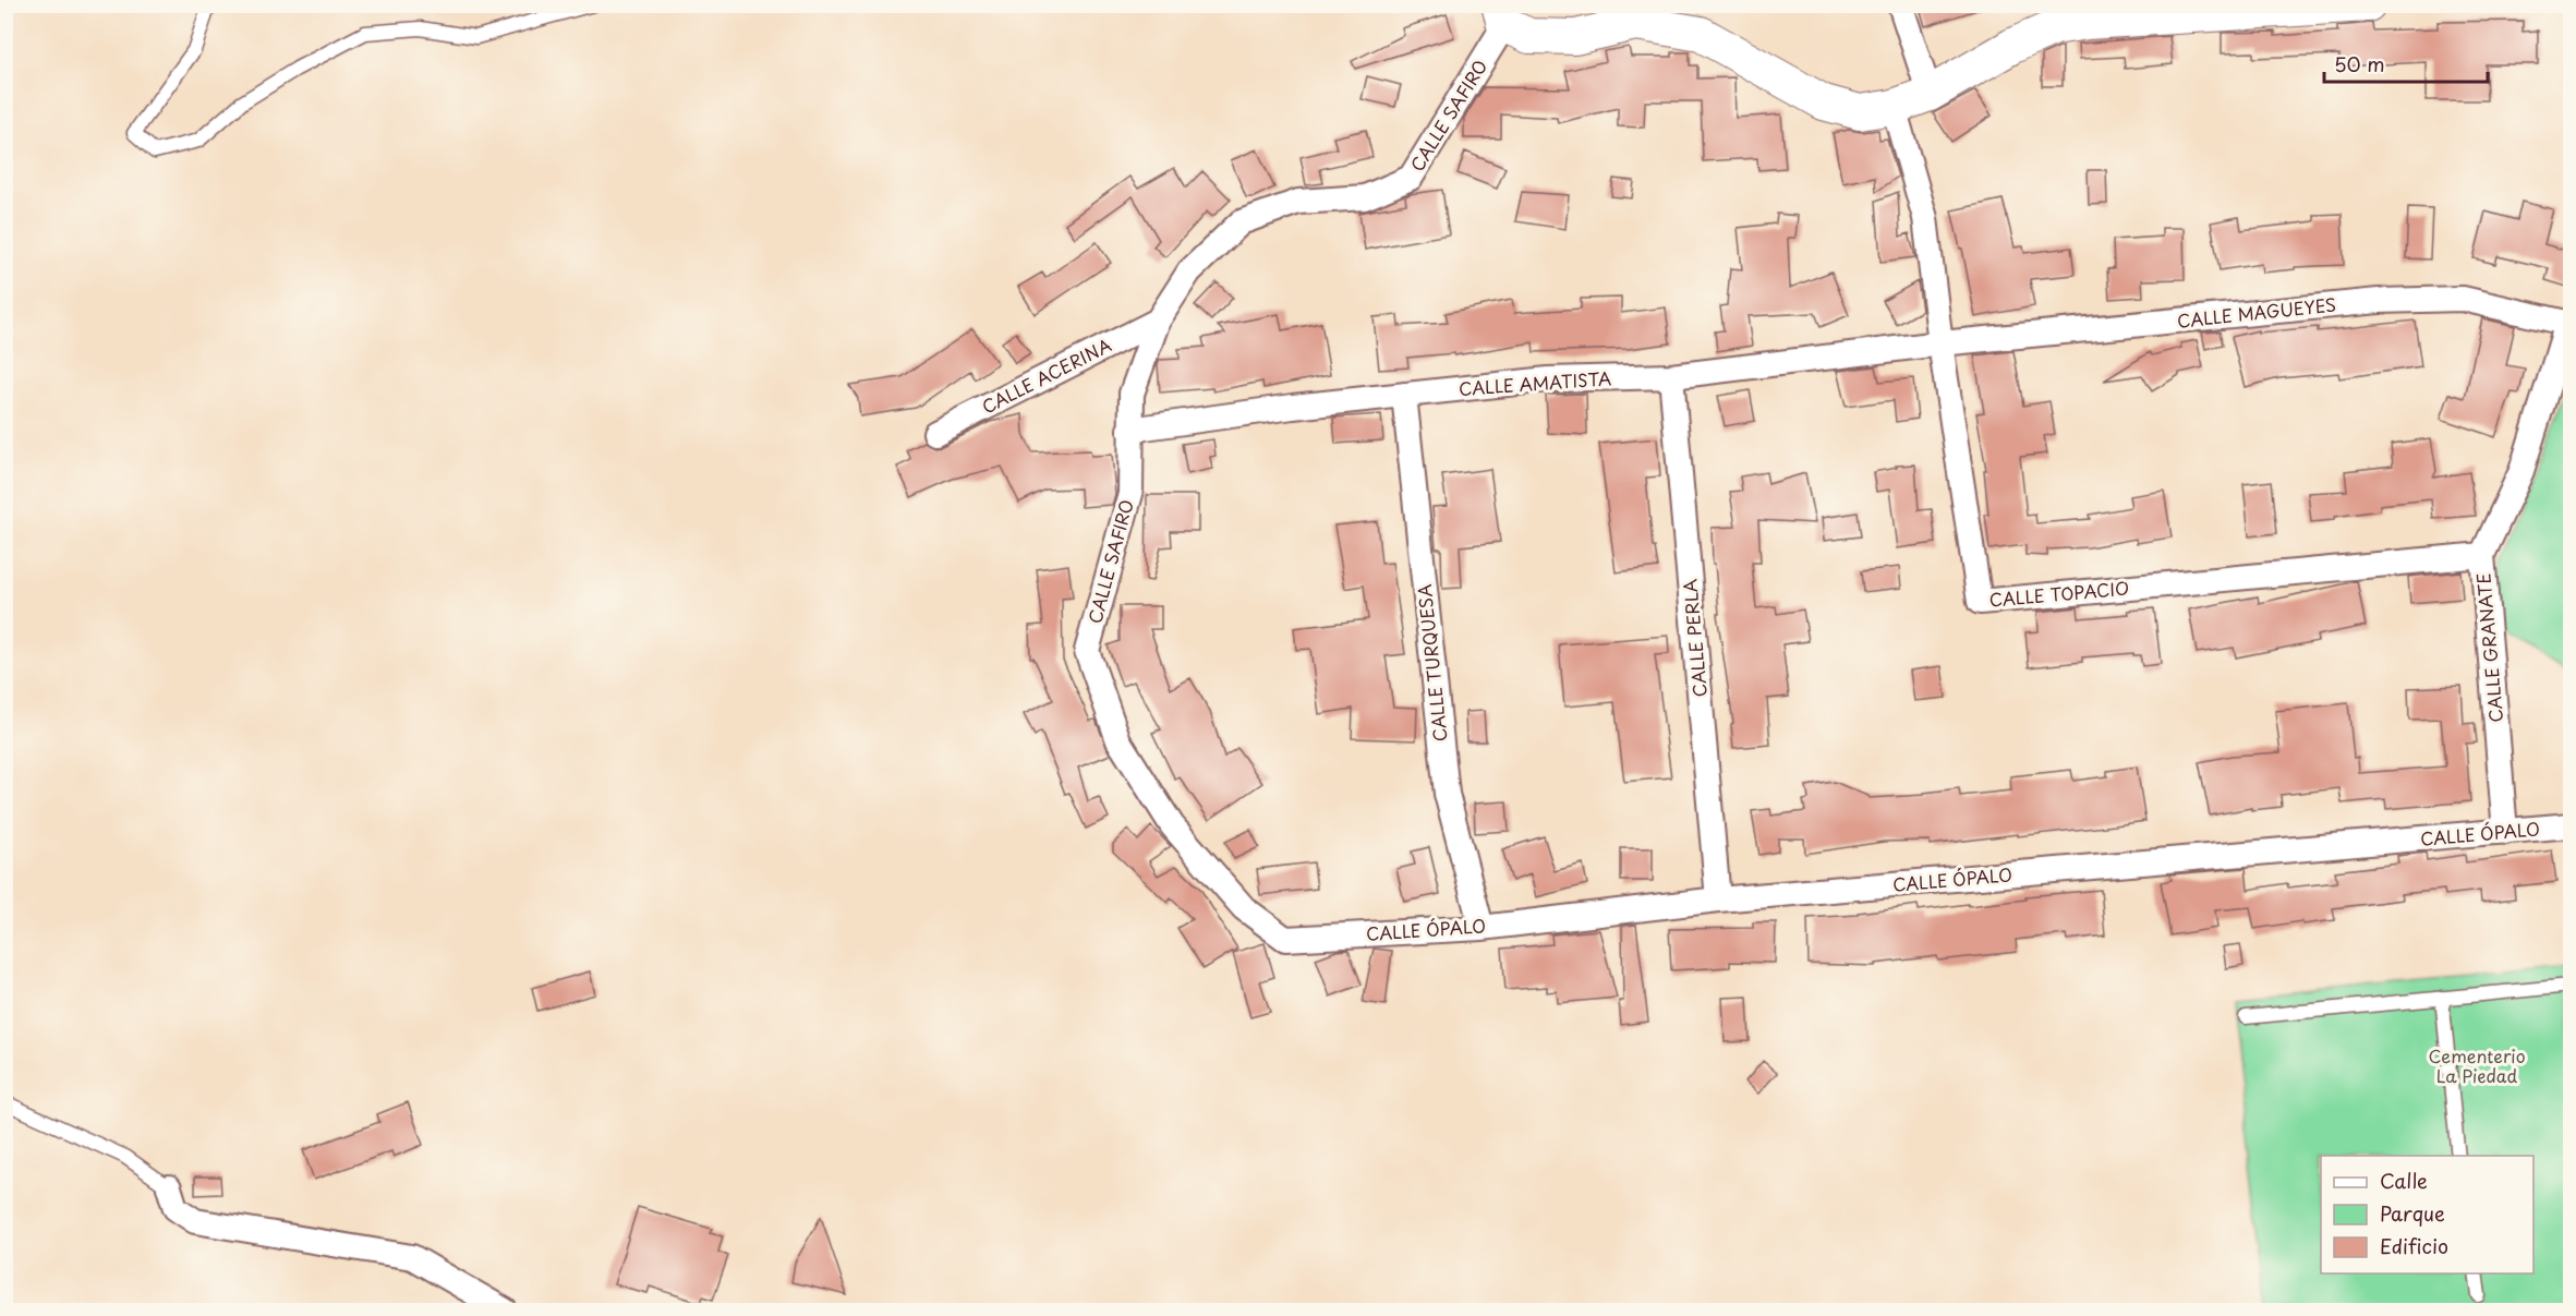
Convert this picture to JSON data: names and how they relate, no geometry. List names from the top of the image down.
{
  "streets": {
    "street": [
      "CALLE SAFIRO",
      "CALLE MAGUEYES",
      "CALLE ACERINA",
      "CALLE AMATISTA",
      "CALLE TOPACIO",
      "CALLE PERLA",
      "CALLE GRANATE",
      "CALLE TURQUESA",
      "CALLE ÓPALO"
    ]
  },
  "crossings": [
    ["CALLE SAFIRO", "CALLE ACERINA"],
    ["CALLE SAFIRO", "CALLE AMATISTA"],
    ["CALLE SAFIRO", "CALLE ÓPALO"],
    ["CALLE MAGUEYES", "CALLE AMATISTA"],
    ["CALLE MAGUEYES", "CALLE TOPACIO"],
    ["CALLE MAGUEYES", "CALLE GRANATE"],
    ["CALLE AMATISTA", "CALLE TOPACIO"],
    ["CALLE AMATISTA", "CALLE PERLA"],
    ["CALLE AMATISTA", "CALLE TURQUESA"],
    ["CALLE TOPACIO", "CALLE GRANATE"],
    ["CALLE PERLA", "CALLE ÓPALO"],
    ["CALLE GRANATE", "CALLE ÓPALO"],
    ["CALLE TURQUESA", "CALLE ÓPALO"]
  ],
  "parks": ["Cementerio La Piedad"],
  "legend": ["Calle", "Parque", "Edificio"],
  "scale_bar": "50 m"
}
